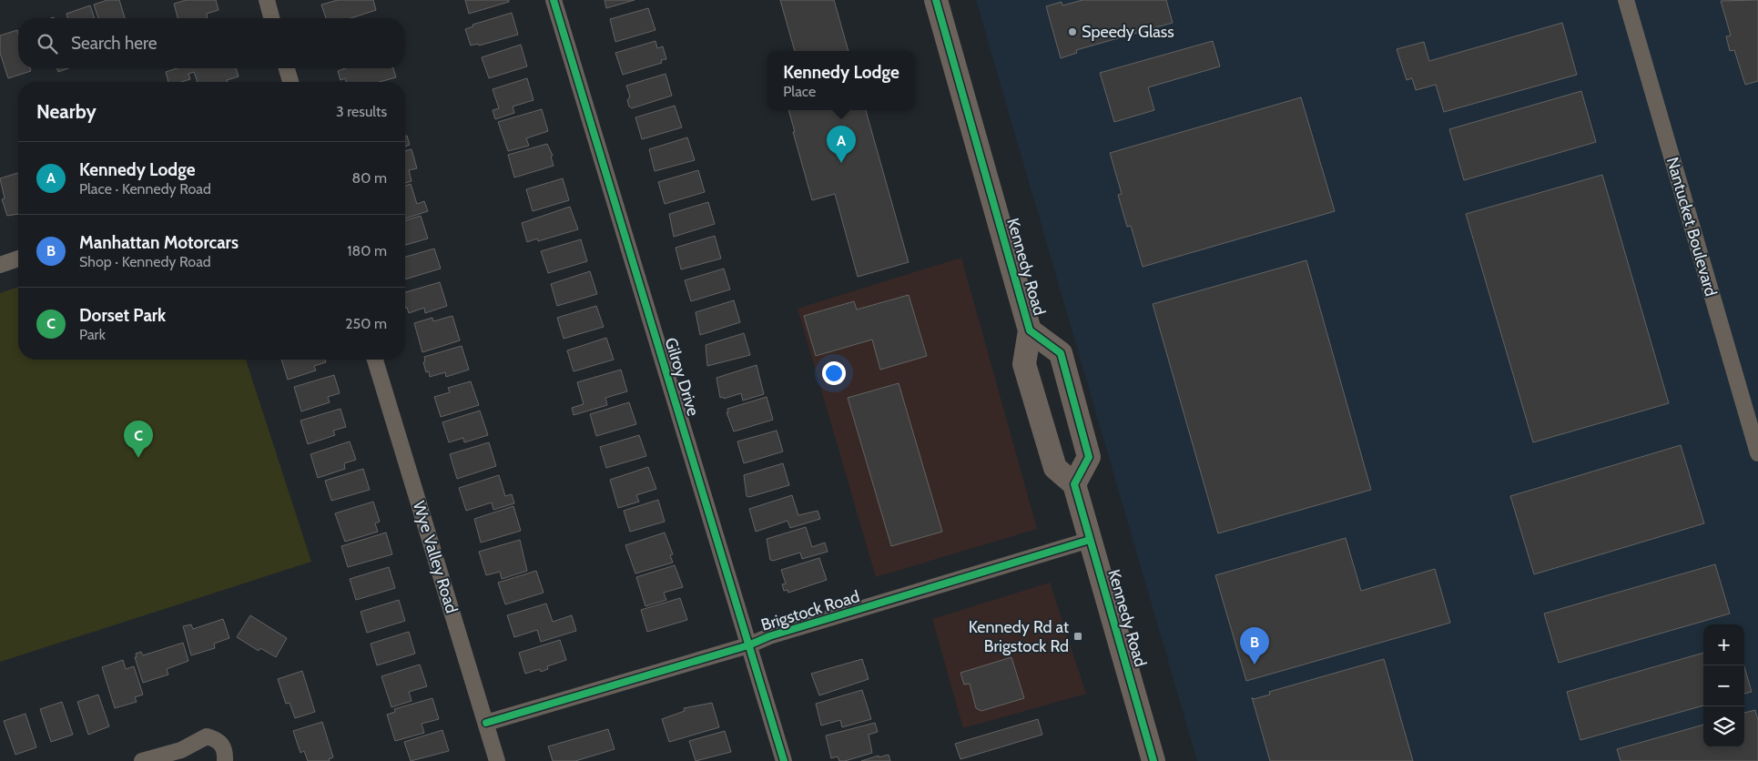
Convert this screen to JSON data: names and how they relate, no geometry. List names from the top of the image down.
{
  "streets": {
    "main road": ["Kennedy Road"],
    "street": [
      "Nantucket Boulevard",
      "Gilroy Drive",
      "Wye Valley Road",
      "Brigstock Road"
    ]
  },
  "crossings": [
    ["Kennedy Road", "Brigstock Road"],
    ["Gilroy Drive", "Brigstock Road"],
    ["Wye Valley Road", "Brigstock Road"]
  ],
  "places": {
    "other": ["Speedy Glass"],
    "transit": ["Kennedy Rd at Brigstock Rd"]
  },
  "page": {
    "search": "Search here",
    "popup": ["Kennedy Lodge", "Place"],
    "heading": ["Nearby", "3 results"],
    "pins": ["A", "C", "B"],
    "list": [
      {
        "mark": "A",
        "name": "Kennedy Lodge",
        "note": "Place · Kennedy Road",
        "value": "80 m"
      },
      {
        "mark": "B",
        "name": "Manhattan Motorcars",
        "note": "Shop · Kennedy Road",
        "value": "180 m"
      },
      {
        "mark": "C",
        "name": "Dorset Park",
        "note": "Park",
        "value": "250 m"
      }
    ],
    "map_buttons": ["+", "−"]
  }
}
